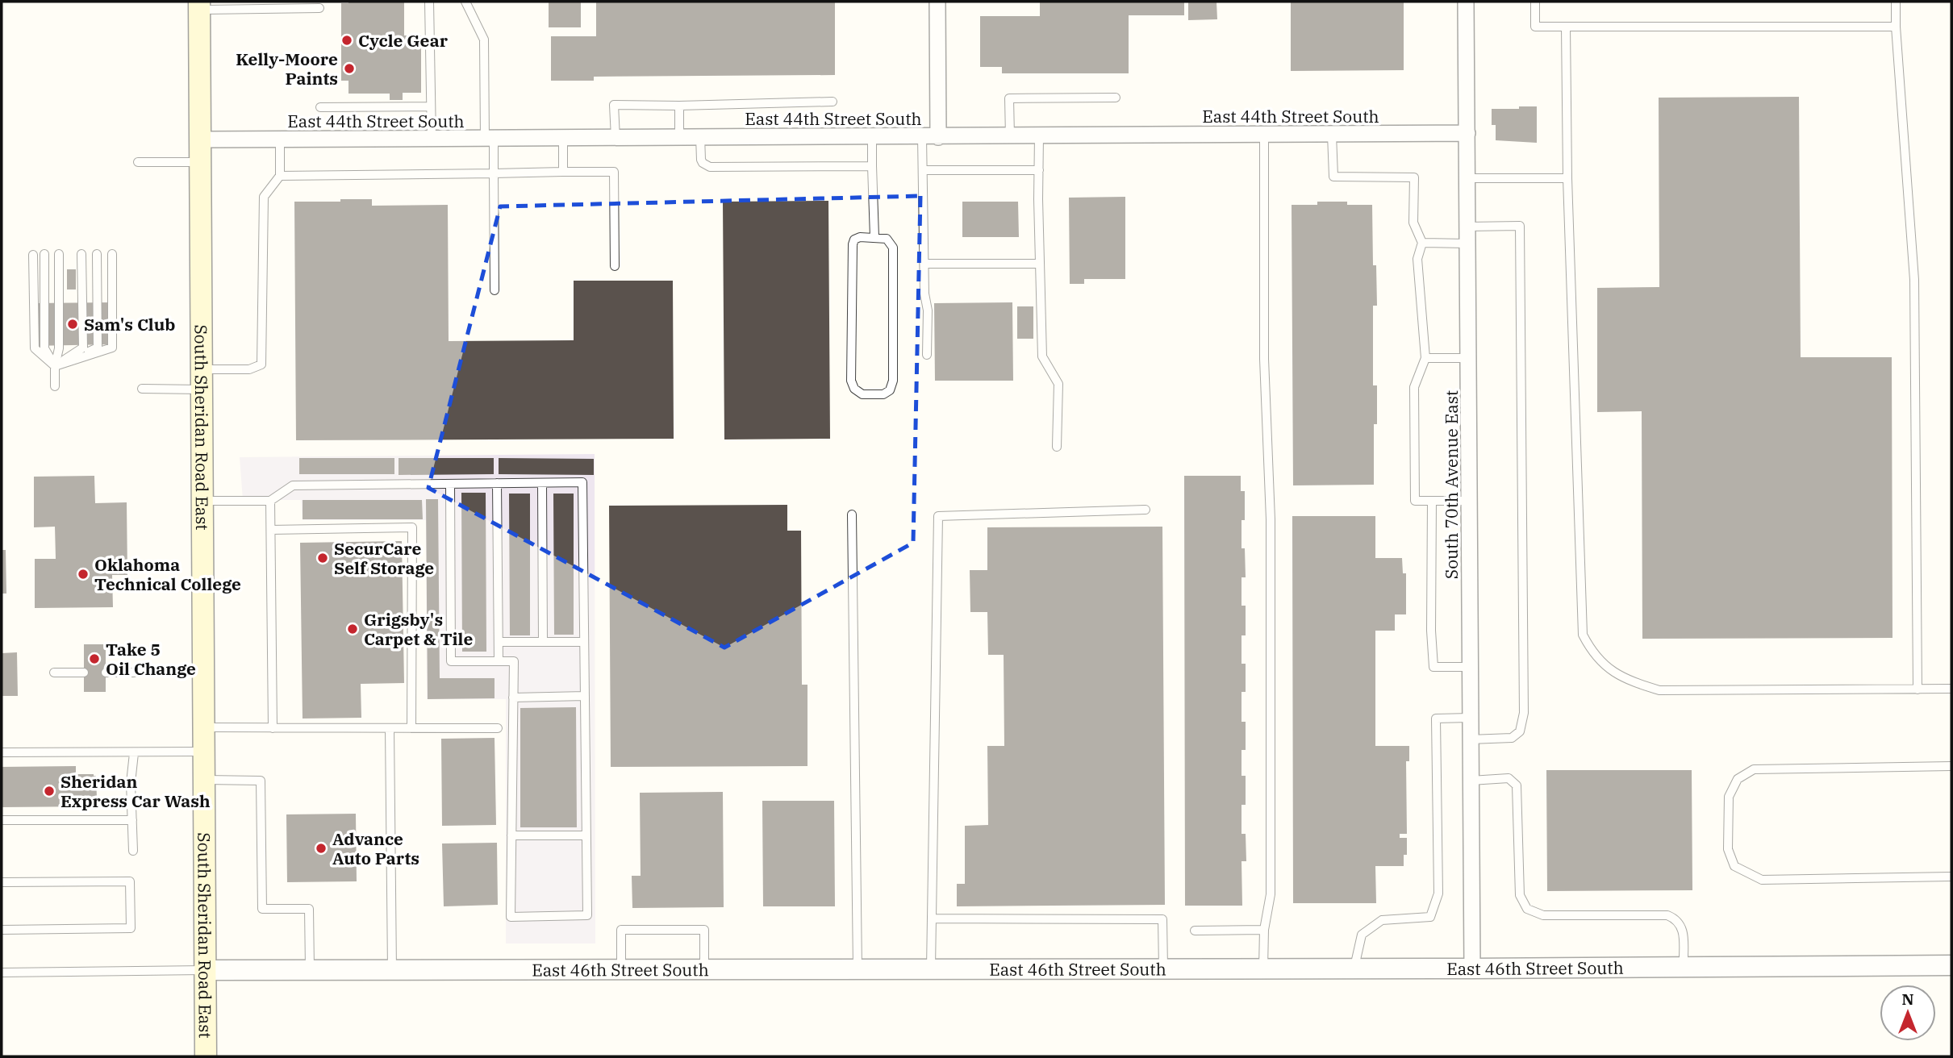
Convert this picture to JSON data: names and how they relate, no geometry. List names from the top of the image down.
{
  "streets": {
    "main road": ["South Sheridan Road East"],
    "street": ["East 44th Street South", "South 70th Avenue East", "East 46th Street South"]
  },
  "crossings": [
    ["East 44th Street South", "South Sheridan Road East"],
    ["East 44th Street South", "South 70th Avenue East"],
    ["South Sheridan Road East", "East 46th Street South"],
    ["South 70th Avenue East", "East 46th Street South"]
  ],
  "places": [
    "Cycle Gear",
    "Kelly-Moore Paints",
    "Sam's Club",
    "SecurCare Self Storage",
    "Oklahoma Technical College",
    "Grigsby's Carpet & Tile",
    "Take 5 Oil Change",
    "Sheridan Express Car Wash",
    "Advance Auto Parts"
  ],
  "north": "top"
}
